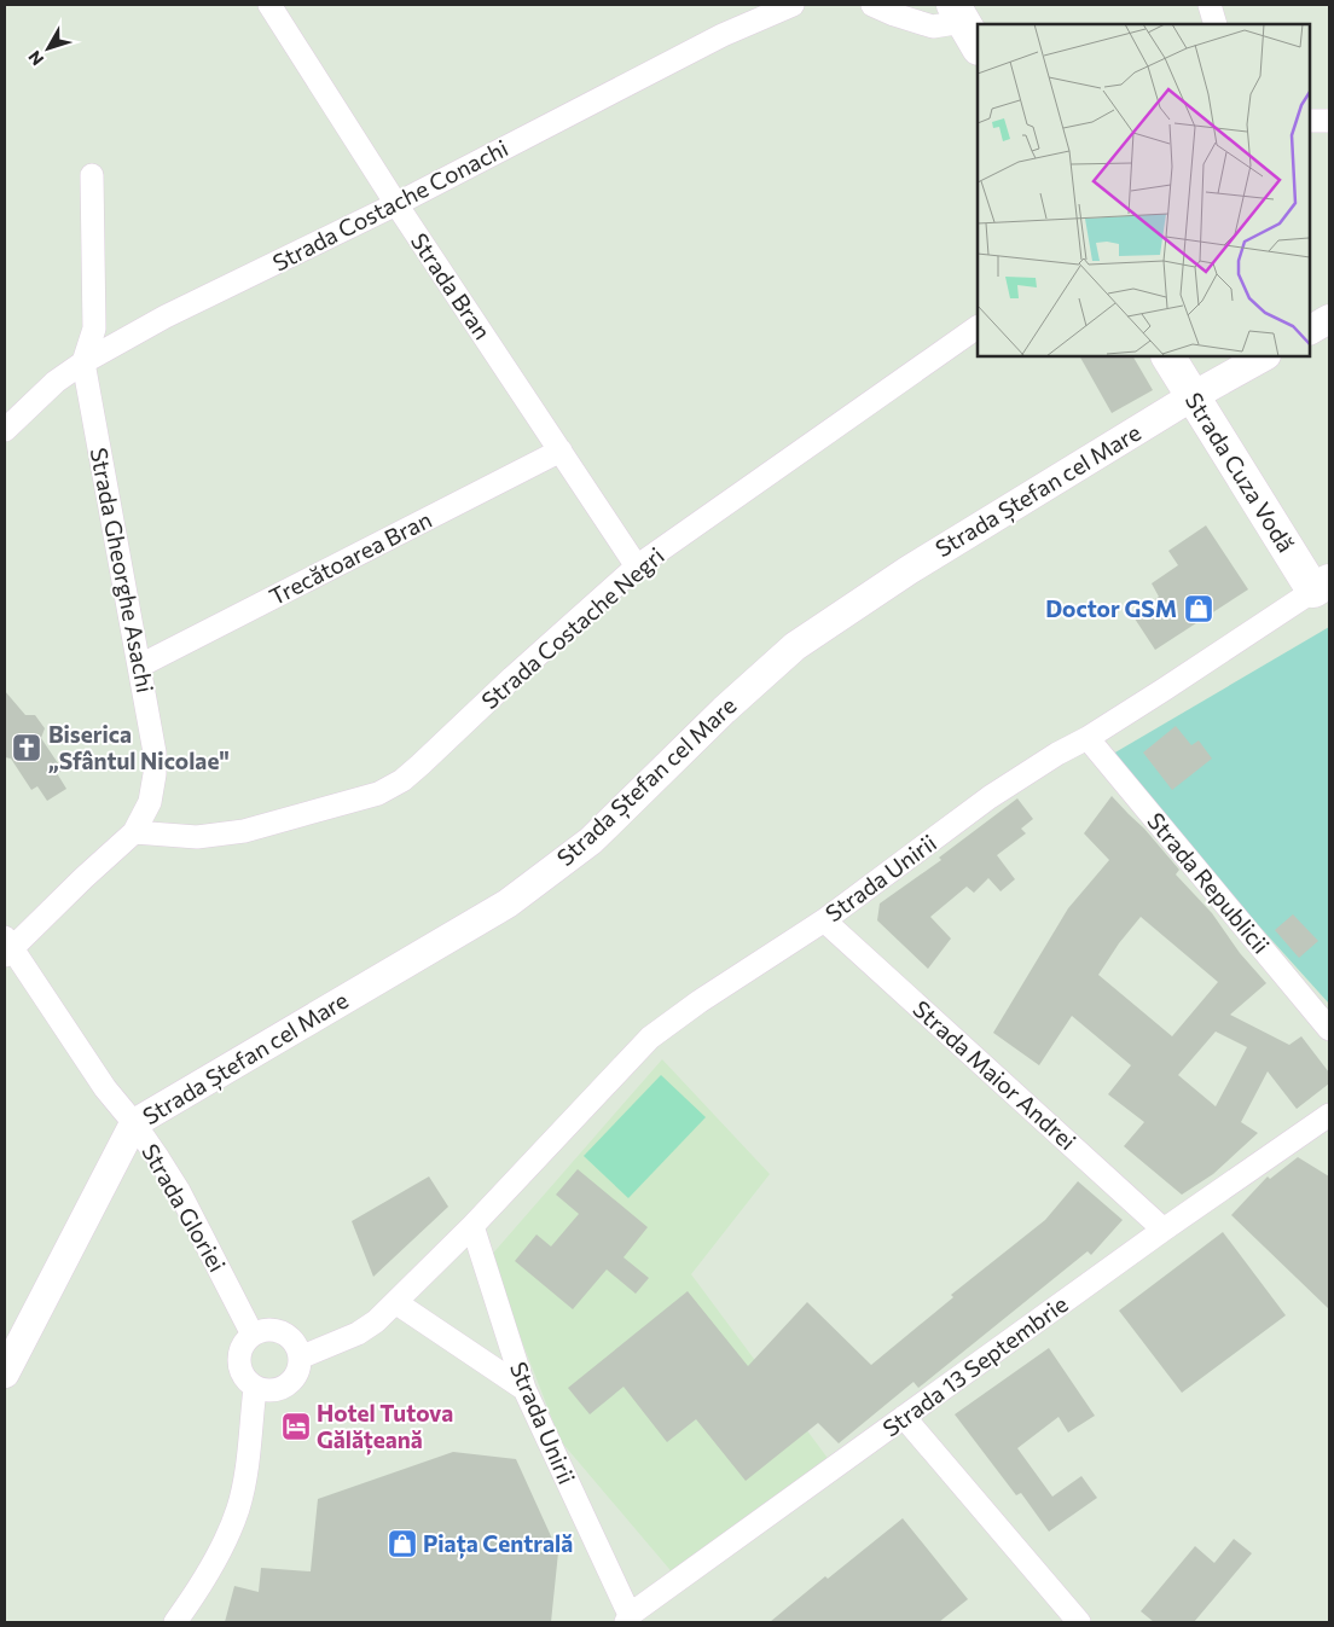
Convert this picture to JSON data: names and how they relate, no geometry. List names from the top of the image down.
{
  "streets": {
    "main road": ["Strada Cuza Vodă"],
    "street": [
      "Strada Costache Conachi",
      "Strada Bran",
      "Strada Ștefan cel Mare",
      "Trecătoarea Bran",
      "Strada Gheorghe Asachi",
      "Strada Costache Negri",
      "Strada Unirii",
      "Strada Republicii",
      "Strada Maior Andrei",
      "Strada Gloriei",
      "Strada 13 Septembrie"
    ]
  },
  "crossings": [
    ["Strada Costache Conachi", "Strada Bran"],
    ["Strada Costache Conachi", "Strada Gheorghe Asachi"],
    ["Strada Bran", "Trecătoarea Bran"],
    ["Strada Bran", "Strada Costache Negri"],
    ["Strada Cuza Vodă", "Strada Ștefan cel Mare"],
    ["Strada Cuza Vodă", "Strada Unirii"],
    ["Strada Ștefan cel Mare", "Strada Gloriei"],
    ["Trecătoarea Bran", "Strada Gheorghe Asachi"],
    ["Strada Gheorghe Asachi", "Strada Costache Negri"],
    ["Strada Gheorghe Asachi", "Strada Gloriei"],
    ["Strada Unirii", "Strada Republicii"],
    ["Strada Unirii", "Strada Maior Andrei"],
    ["Strada Unirii", "Strada Gloriei"],
    ["Strada Unirii", "Strada 13 Septembrie"],
    ["Strada Maior Andrei", "Strada 13 Septembrie"]
  ],
  "places": {
    "shop": ["Doctor GSM", "Piața Centrală"],
    "church": ["Biserica „Sfântul Nicolae\""],
    "hotel": ["Hotel Tutova Gălățeană"]
  },
  "north": "bottom left"
}
